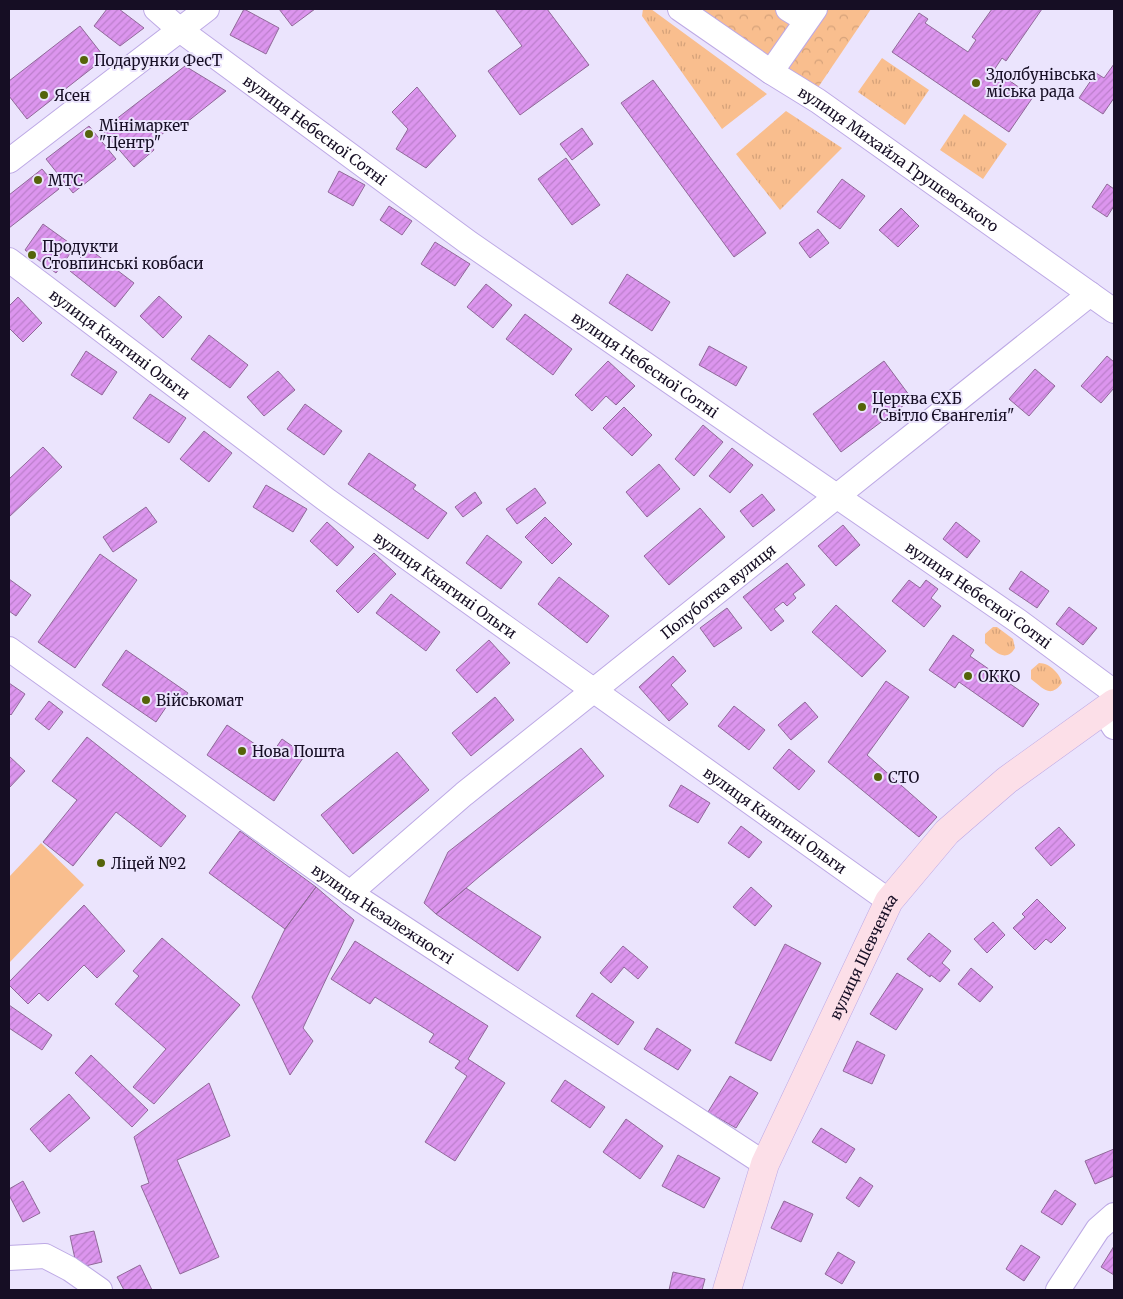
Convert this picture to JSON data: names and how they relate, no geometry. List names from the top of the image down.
{
  "streets": {
    "main road": ["вулиця Шевченка"],
    "street": [
      "вулиця Небесної Сотні",
      "вулиця Михайла Грушевського",
      "вулиця Княгині Ольги",
      "Полуботка вулиця",
      "вулиця Незалежності"
    ]
  },
  "crossings": [
    ["вулиця Небесної Сотні", "Полуботка вулиця"],
    ["вулиця Небесної Сотні", "вулиця Шевченка"],
    ["вулиця Михайла Грушевського", "Полуботка вулиця"],
    ["вулиця Княгині Ольги", "Полуботка вулиця"],
    ["вулиця Княгині Ольги", "вулиця Шевченка"],
    ["Полуботка вулиця", "вулиця Незалежності"],
    ["вулиця Незалежності", "вулиця Шевченка"]
  ],
  "places": [
    "Подарунки ФесТ",
    "Здолбунівська міська рада",
    "Ясен",
    "Мінімаркет \"Центр\"",
    "MTC",
    "Продукти Стовпинські ковбаси",
    "Церква ЄХБ \"Світло Євангелія\"",
    "ОККО",
    "Вiйськомат",
    "Нова Пошта",
    "СТО",
    "Ліцей №2"
  ]
}
